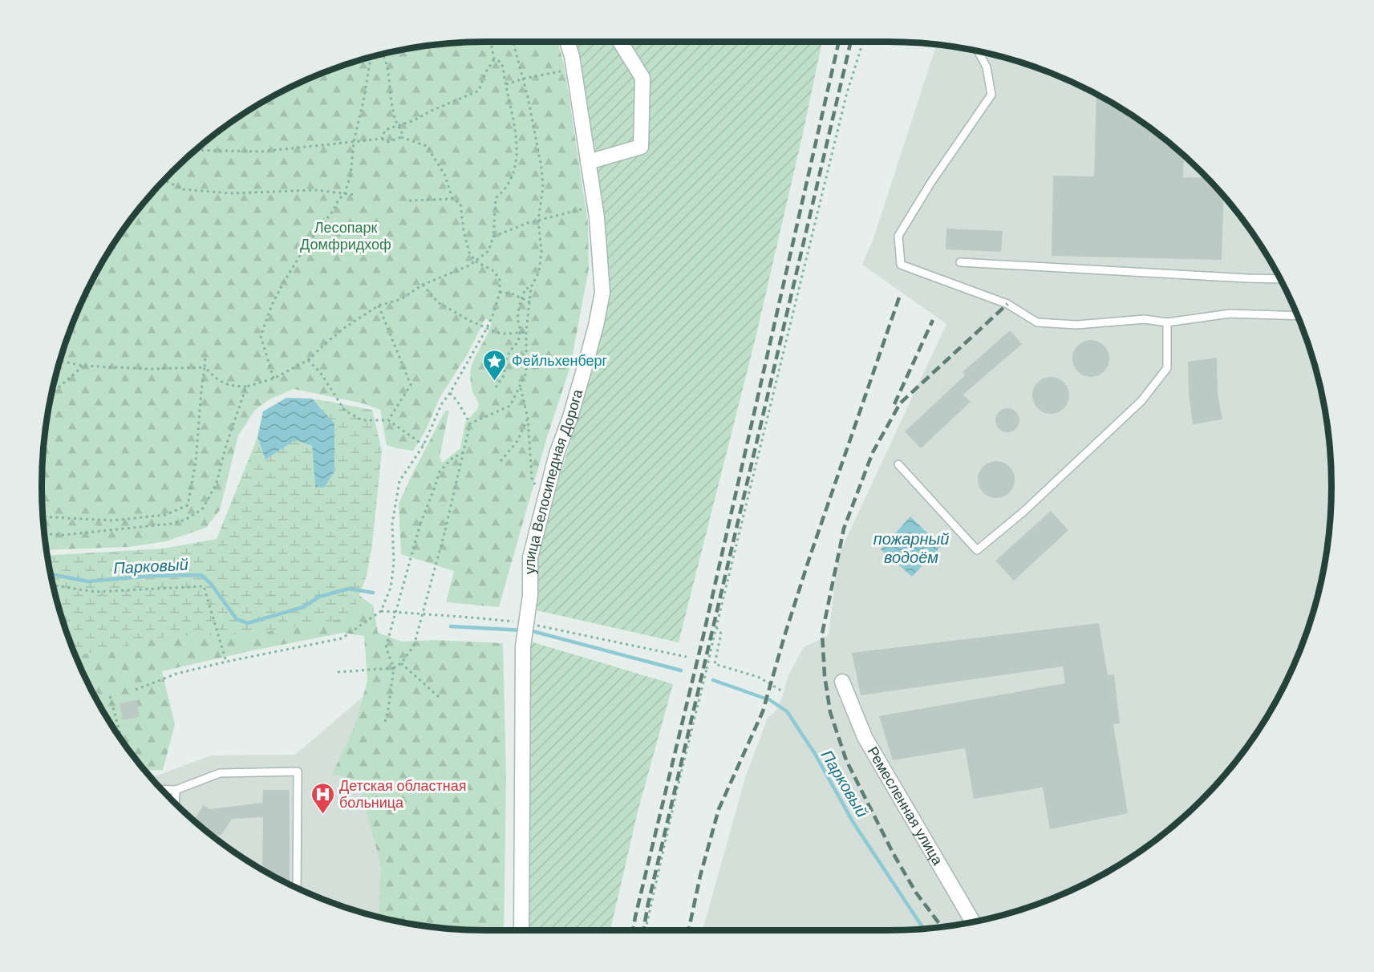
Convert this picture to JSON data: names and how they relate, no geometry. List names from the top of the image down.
{
  "streets": {
    "street": ["улица Велосипедная Дорога", "Ремесленная улица"]
  },
  "water": ["пожарный водоём", "Парковый"],
  "parks": ["Лесопарк Домфридхоф"],
  "places": {
    "place": ["Фейльхенберг"],
    "hospital": ["Детская областная больница"]
  }
}
